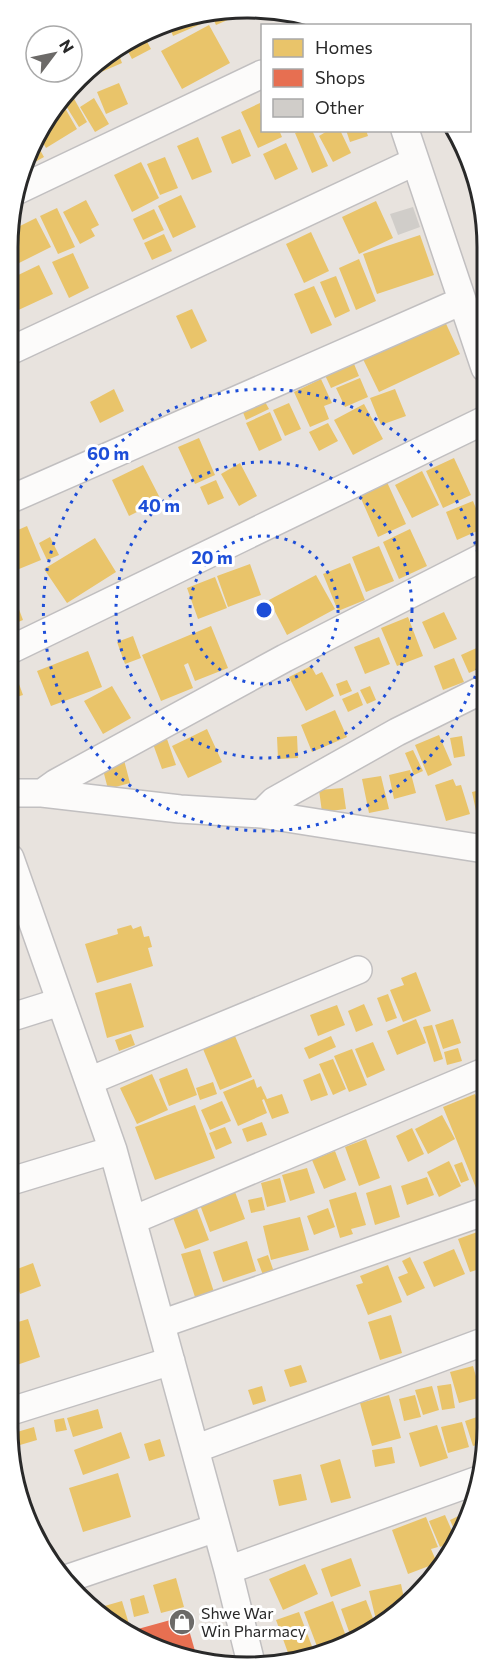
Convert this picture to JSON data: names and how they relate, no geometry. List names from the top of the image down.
{
  "places": {
    "shop": ["Shwe War Win Pharmacy"]
  },
  "legend": ["Homes", "Shops", "Other"],
  "north": "top right",
  "rings": ["60 m", "40 m", "20 m"]
}
